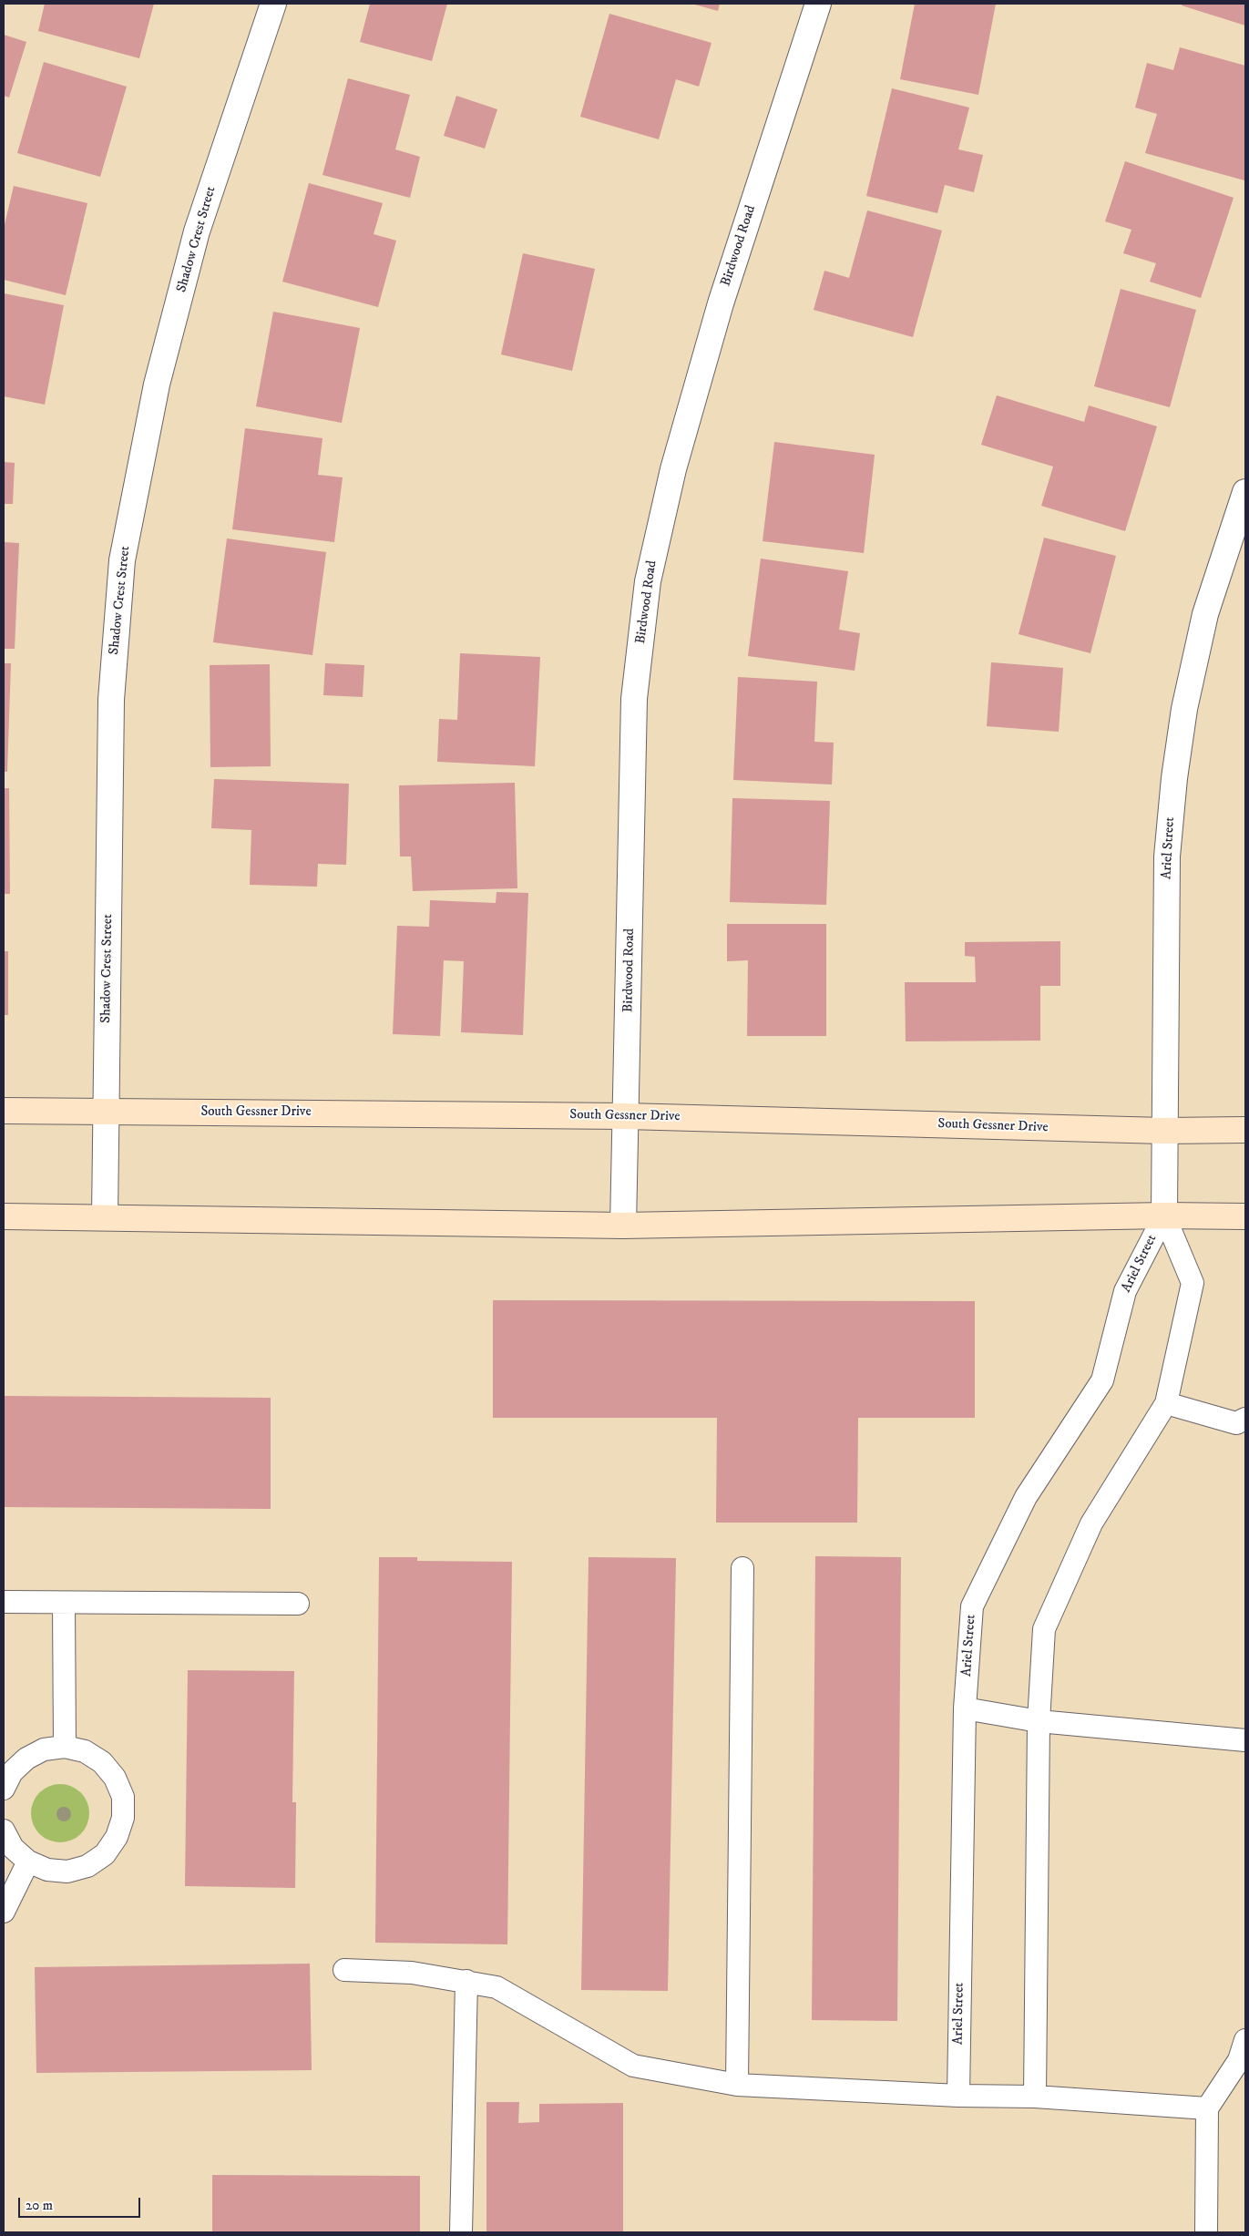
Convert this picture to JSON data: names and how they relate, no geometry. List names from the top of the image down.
{
  "streets": {
    "main road": ["South Gessner Drive"],
    "street": ["Shadow Crest Street", "Birdwood Road", "Ariel Street"]
  },
  "crossings": [
    ["Shadow Crest Street", "South Gessner Drive"],
    ["Birdwood Road", "South Gessner Drive"],
    ["Ariel Street", "South Gessner Drive"]
  ],
  "scale_bar": "20 m"
}
